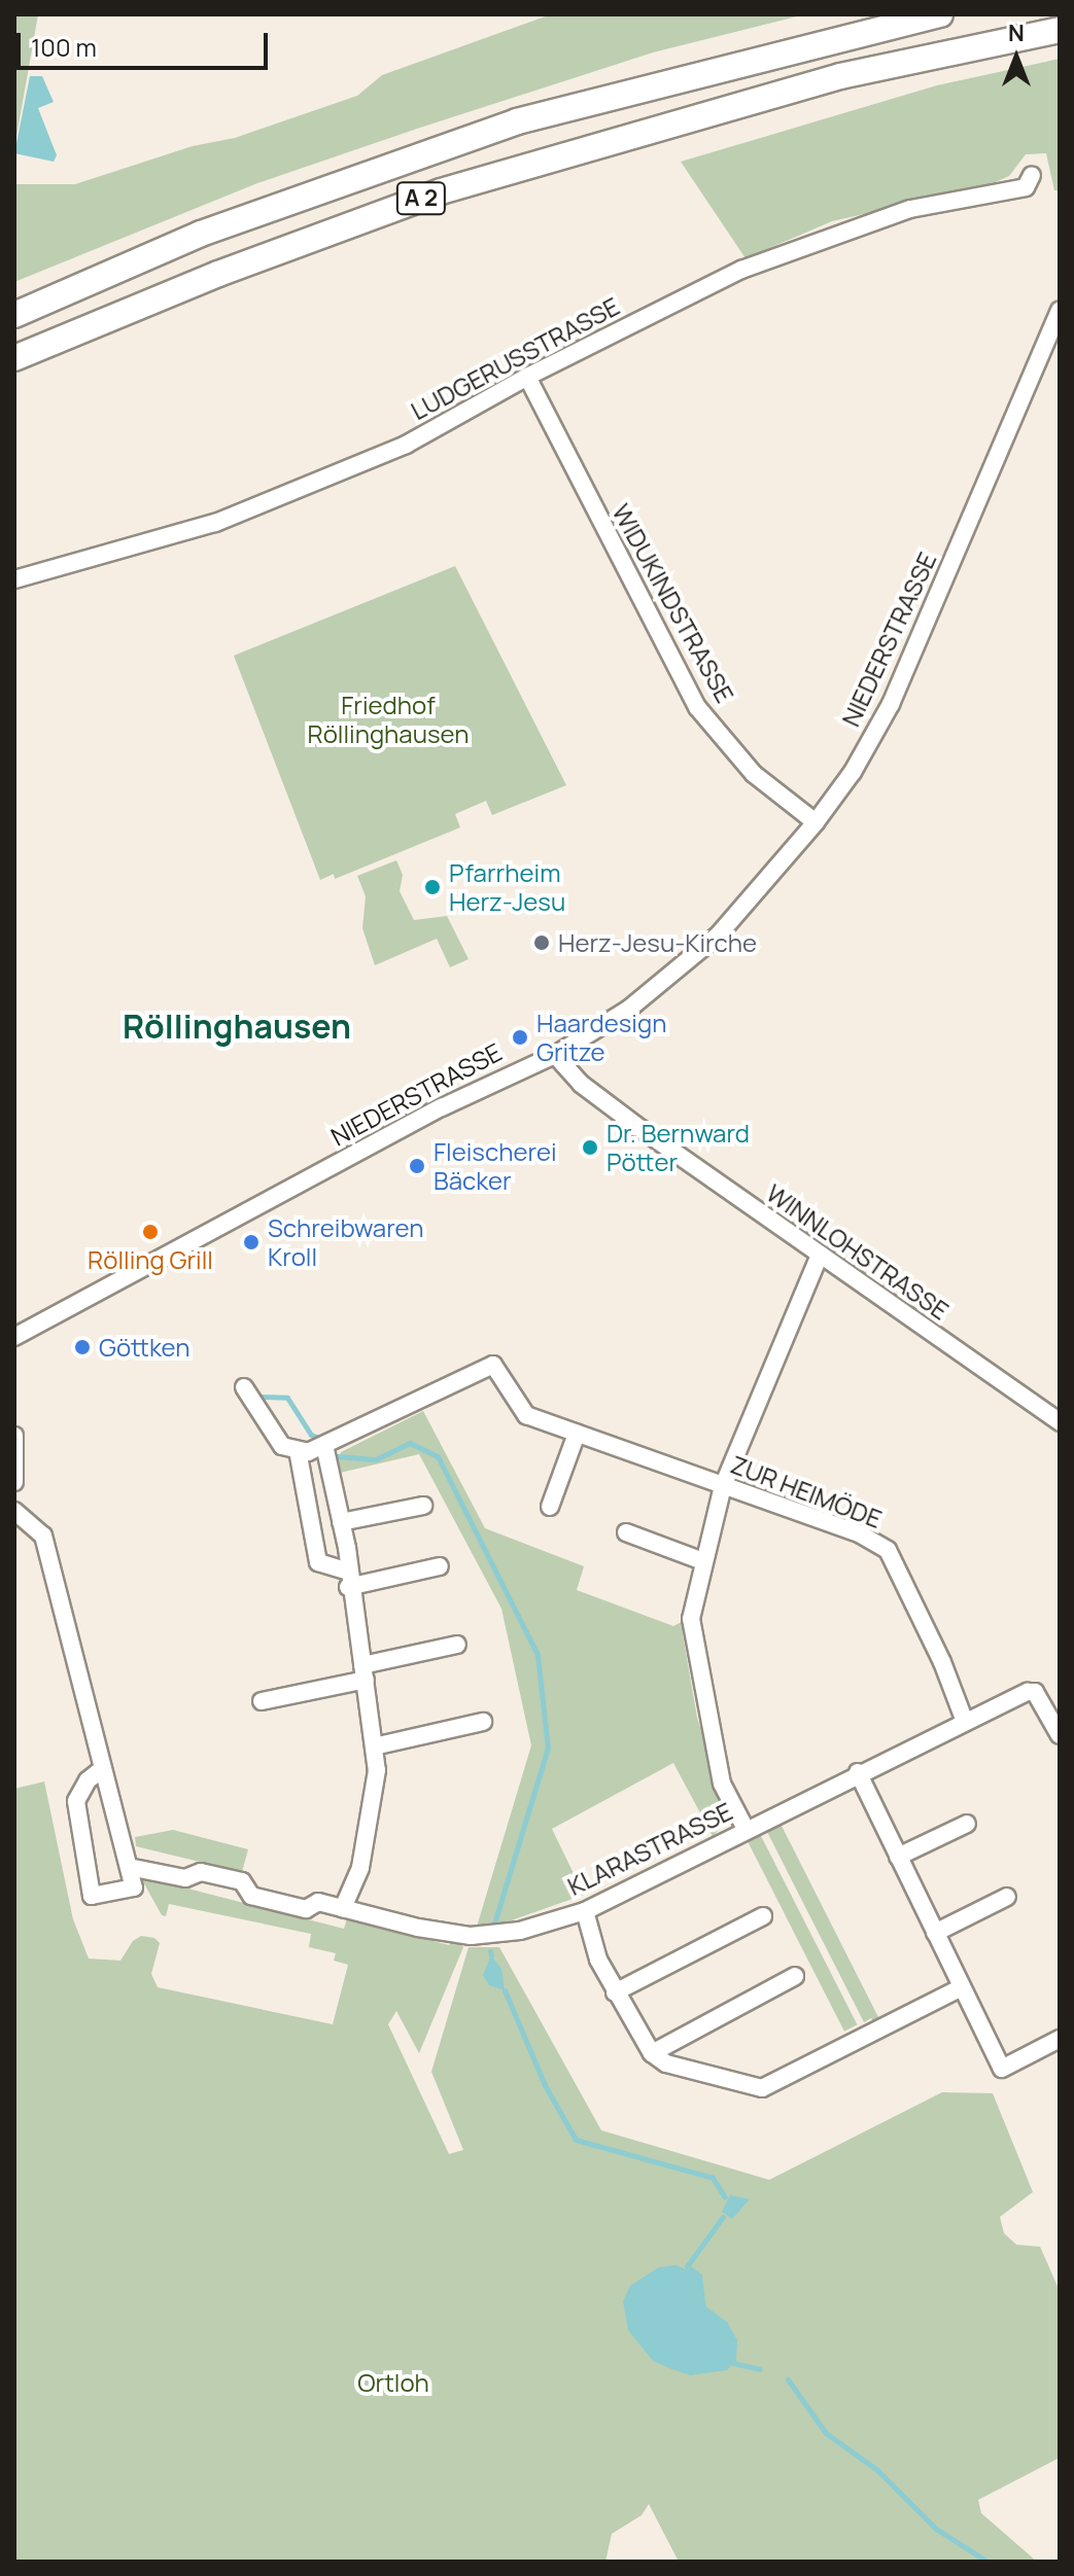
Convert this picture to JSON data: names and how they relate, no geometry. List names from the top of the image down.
{
  "streets": {
    "highway": ["A 2"],
    "street": [
      "LUDGERUSSTRASSE",
      "WIDUKINDSTRASSE",
      "NIEDERSTRASSE",
      "WINNLOHSTRASSE",
      "ZUR HEIMÖDE",
      "KLARASTRASSE"
    ]
  },
  "crossings": [
    ["LUDGERUSSTRASSE", "WIDUKINDSTRASSE"],
    ["WIDUKINDSTRASSE", "NIEDERSTRASSE"],
    ["NIEDERSTRASSE", "WINNLOHSTRASSE"],
    ["ZUR HEIMÖDE", "KLARASTRASSE"]
  ],
  "districts": ["Röllinghausen"],
  "parks": ["Friedhof Röllinghausen", "Ortloh"],
  "places": [
    "Pfarrheim Herz-Jesu",
    "Herz-Jesu-Kirche",
    "Haardesign Gritze",
    "Dr. Bernward Pötter",
    "Fleischerei Bäcker",
    "Rölling Grill",
    "Schreibwaren Kroll",
    "Göttken"
  ],
  "scale_bar": "100 m",
  "north": "top"
}
